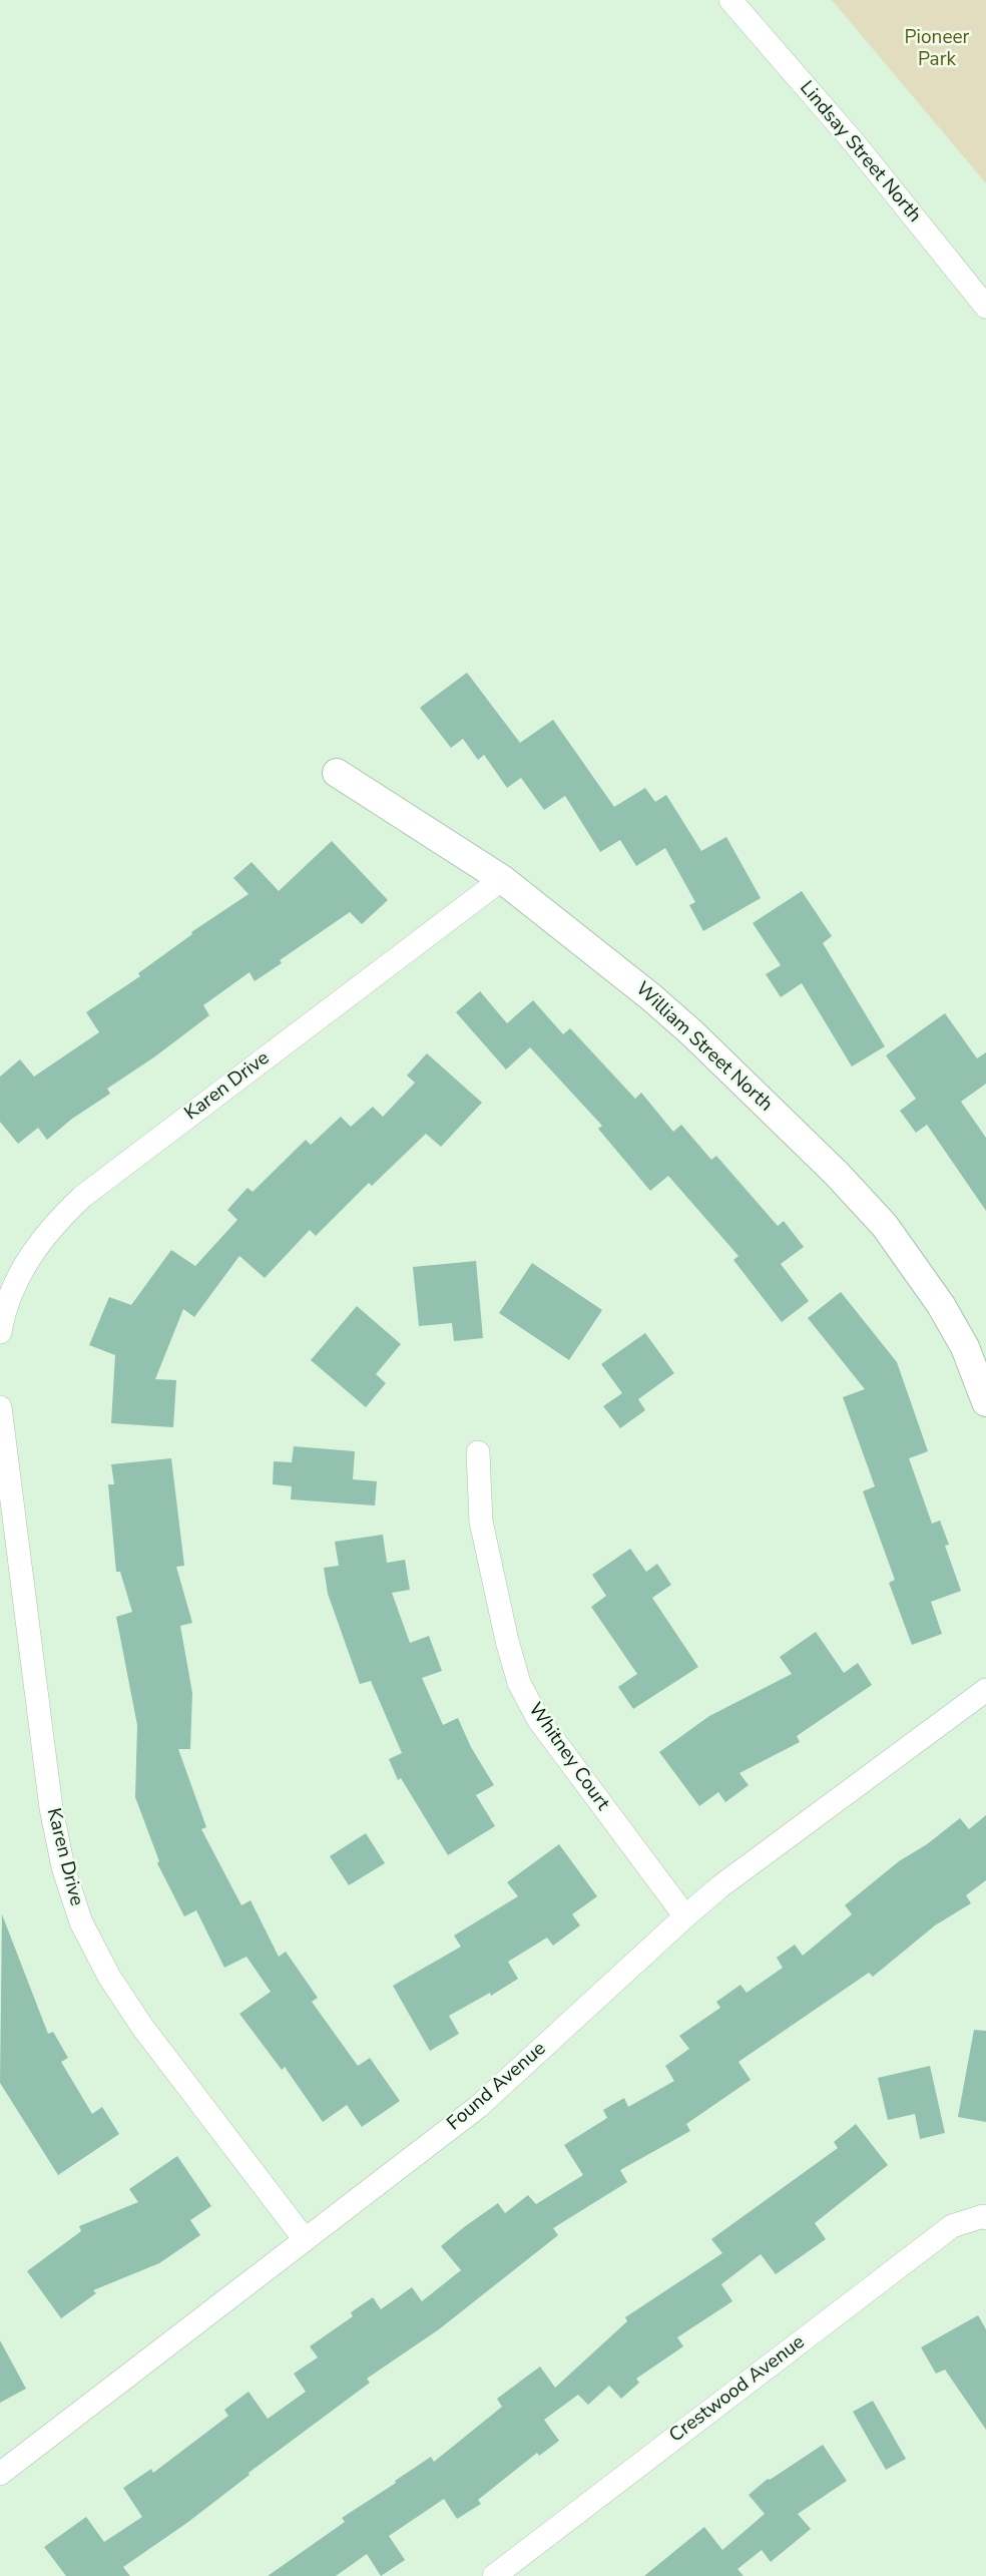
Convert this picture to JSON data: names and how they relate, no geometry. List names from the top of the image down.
{
  "streets": {
    "street": [
      "Lindsay Street North",
      "William Street North",
      "Karen Drive",
      "Whitney Court",
      "Found Avenue",
      "Crestwood Avenue"
    ]
  },
  "crossings": [
    ["William Street North", "Karen Drive"],
    ["Karen Drive", "Found Avenue"],
    ["Whitney Court", "Found Avenue"]
  ],
  "parks": ["Pioneer Park"]
}
